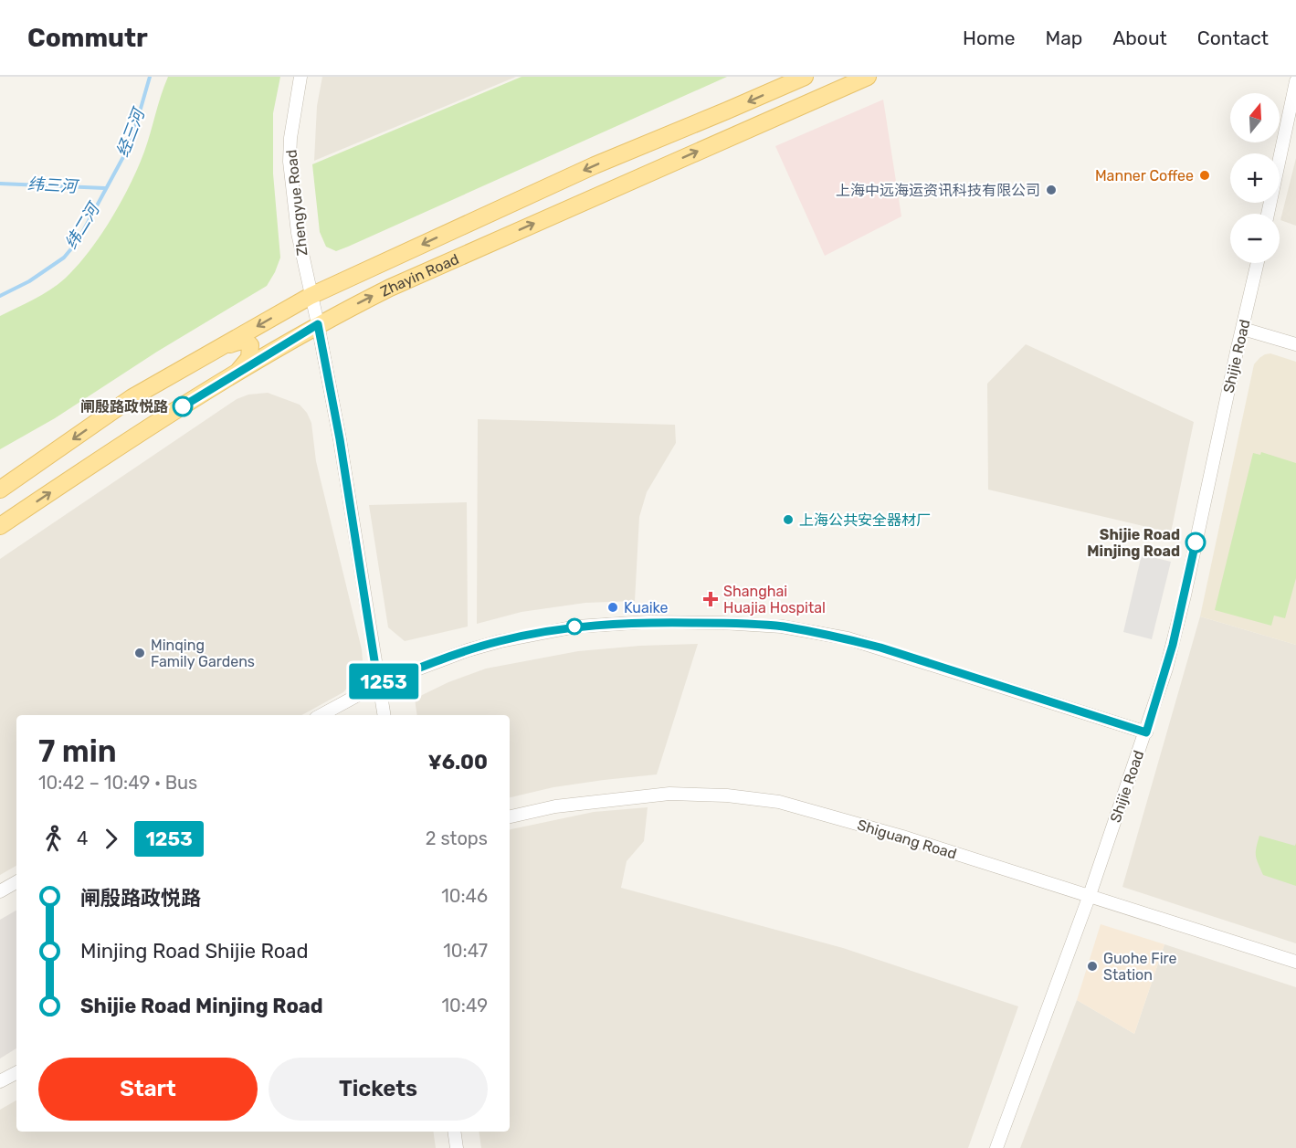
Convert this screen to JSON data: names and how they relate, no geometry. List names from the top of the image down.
{
  "streets": {
    "main road": ["Zhayin Road"],
    "street": ["Zhengyue Road", "Shijie Road", "Shiguang Road"]
  },
  "crossings": [
    ["Zhengyue Road", "Zhayin Road"],
    ["Shijie Road", "Shiguang Road"]
  ],
  "water": ["经三河", "纬三河", "纬二河"],
  "places": {
    "other": [
      "Manner Coffee",
      "上海中远海运资讯科技有限公司",
      "闸殷路政悦路",
      "上海公共安全器材厂",
      "Shijie Road Minjing Road",
      "Kuaike",
      "Minqing Family Gardens",
      "Guohe Fire Station"
    ],
    "health": ["Shanghai Huajia Hospital"]
  },
  "lines": ["bus line 1253"],
  "north": "top",
  "page": {
    "header": "Commutr",
    "nav": [
      "Home",
      "Map",
      "About",
      "Contact"
    ],
    "on_map": "1253",
    "map_buttons": ["+", "−"],
    "heading": ["7 min", "10:42 – 10:49 · Bus", "¥6.00"],
    "legs": ["4", "1253", "2 stops"],
    "list": [
      {
        "name": "闸殷路政悦路",
        "value": "10:46"
      },
      {
        "name": "Minjing Road Shijie Road",
        "value": "10:47"
      },
      {
        "name": "Shijie Road Minjing Road",
        "value": "10:49"
      }
    ],
    "buttons": ["Start", "Tickets"]
  }
}
